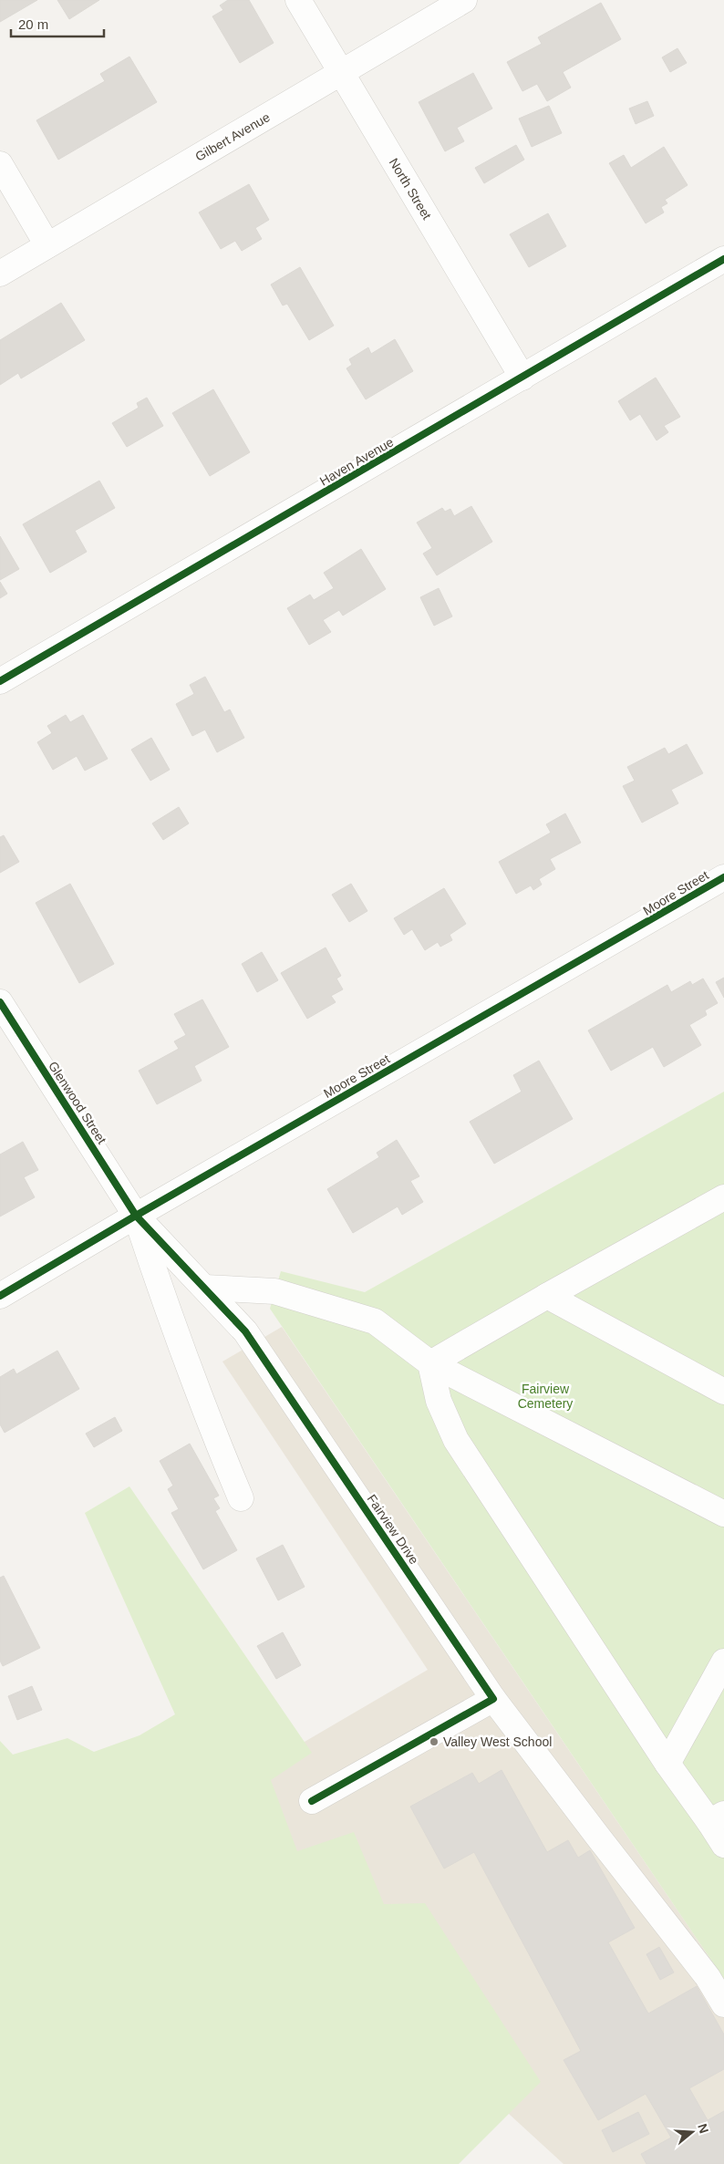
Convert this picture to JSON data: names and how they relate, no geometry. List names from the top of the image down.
{
  "streets": {
    "street": [
      "Gilbert Avenue",
      "North Street",
      "Haven Avenue",
      "Moore Street",
      "Glenwood Street",
      "Fairview Drive"
    ]
  },
  "crossings": [
    ["Gilbert Avenue", "North Street"],
    ["North Street", "Haven Avenue"],
    ["Moore Street", "Glenwood Street"],
    ["Moore Street", "Fairview Drive"],
    ["Glenwood Street", "Fairview Drive"]
  ],
  "parks": ["Fairview Cemetery"],
  "places": ["Valley West School"],
  "scale_bar": "20 m",
  "north": "right"
}
